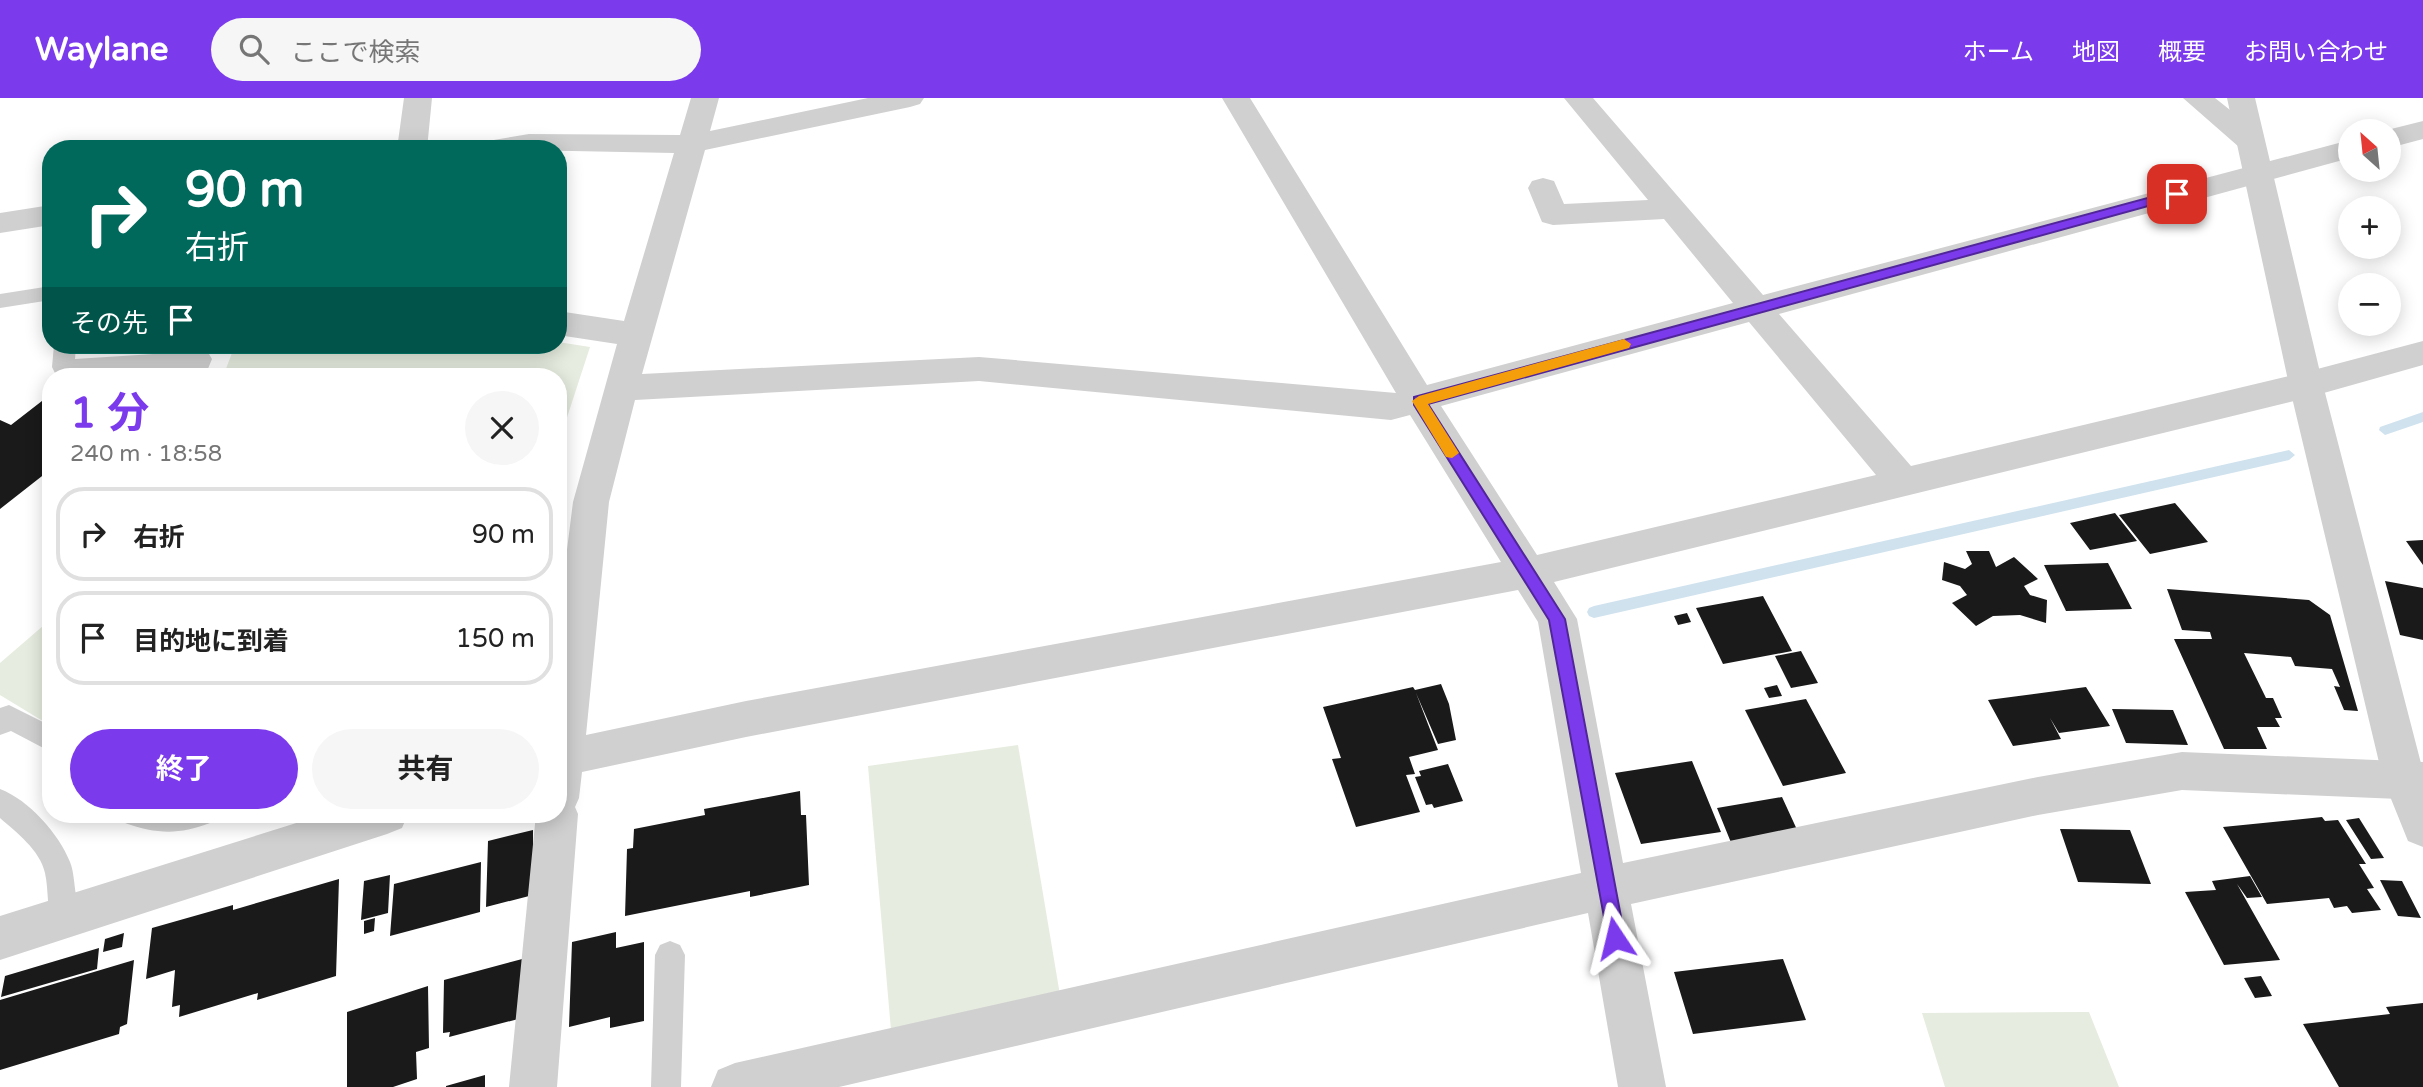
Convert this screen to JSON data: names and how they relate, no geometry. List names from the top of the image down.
{
  "north": "top left",
  "page": {
    "header": "Waylane",
    "search": "ここで検索",
    "nav": [
      "ホーム",
      "地図",
      "概要",
      "お問い合わせ"
    ],
    "map_buttons": ["+", "−"],
    "turn": ["90 m", "右折"],
    "then": "その先",
    "heading": ["1 分", "240 m · 18:58"],
    "list": [
      {
        "name": "右折",
        "value": "90 m"
      },
      {
        "name": "目的地に到着",
        "value": "150 m"
      }
    ],
    "buttons": ["終了", "共有"]
  }
}
